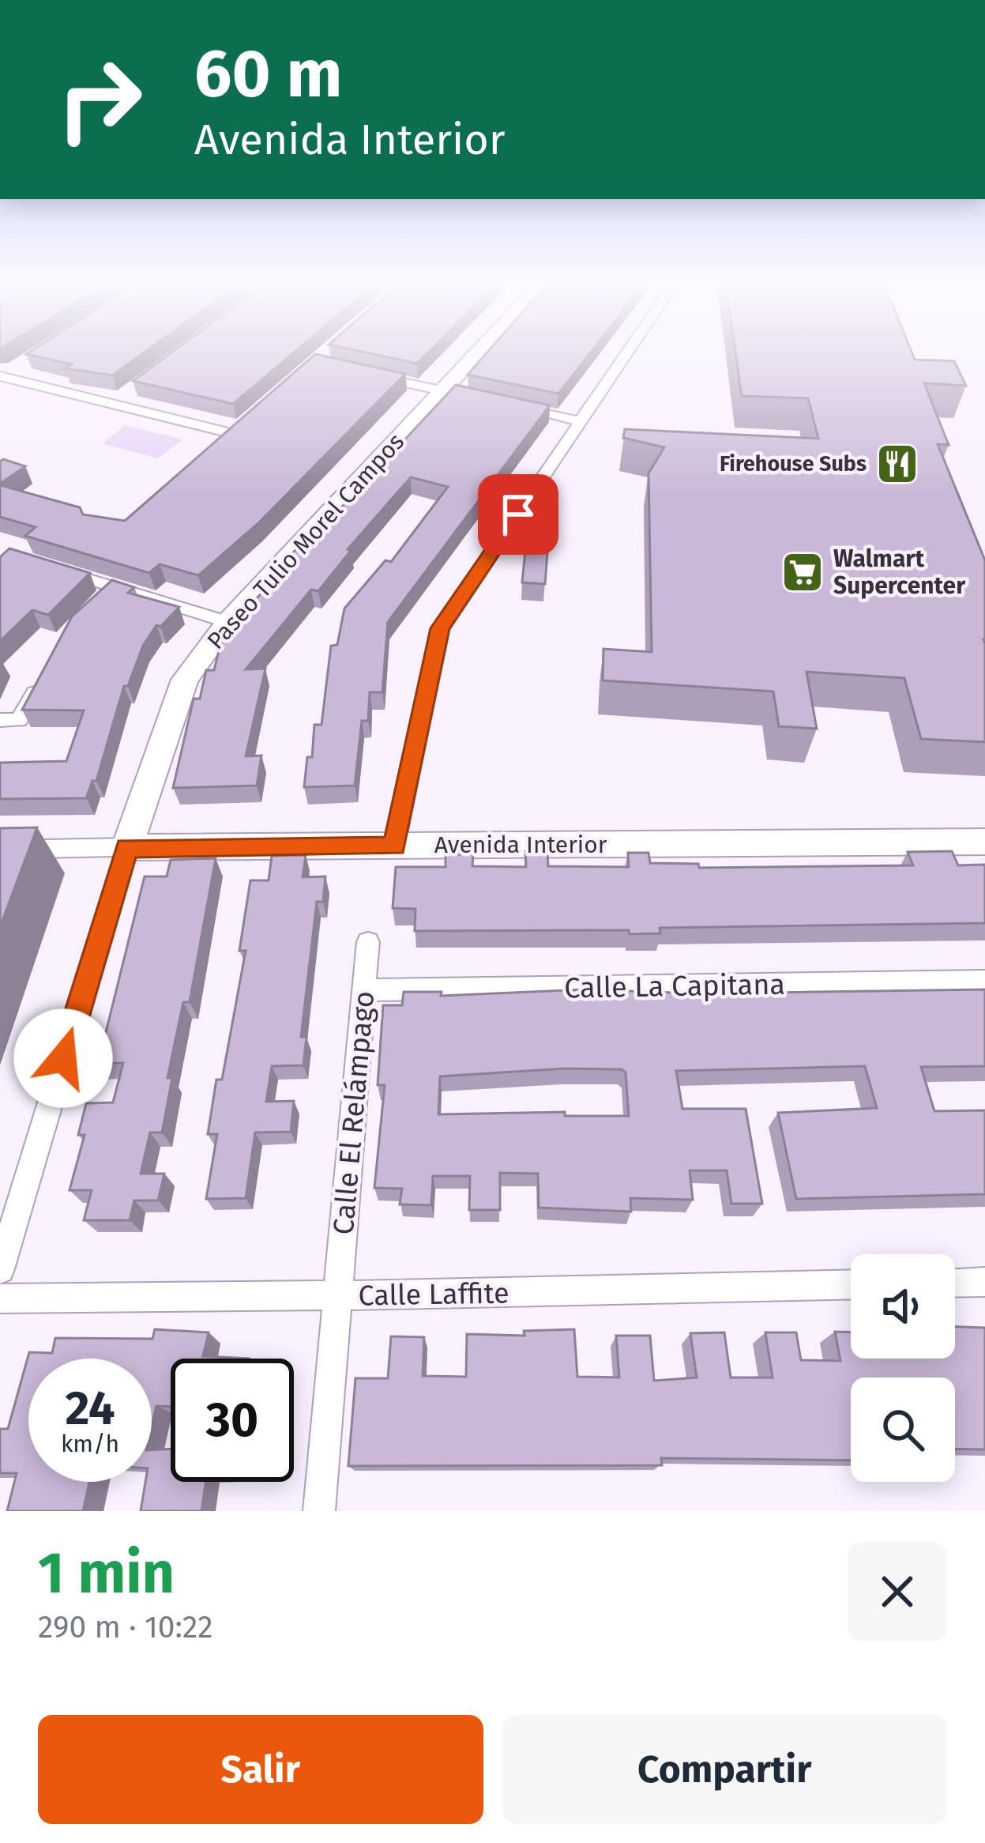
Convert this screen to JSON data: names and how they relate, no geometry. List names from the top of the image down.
{
  "streets": {
    "street": [
      "Paseo Tulio Morel Campos",
      "Avenida Interior",
      "Calle La Capitana",
      "Calle El Relámpago",
      "Calle Laffite"
    ]
  },
  "crossings": [
    ["Paseo Tulio Morel Campos", "Avenida Interior"],
    ["Calle La Capitana", "Calle El Relámpago"],
    ["Calle El Relámpago", "Calle Laffite"]
  ],
  "places": {
    "restaurant": ["Firehouse Subs"],
    "supermarket": ["Walmart Supercenter"]
  },
  "page": {
    "turn": ["60 m", "Avenida Interior"],
    "speed": "24 km/h",
    "limit": "30",
    "heading": ["1 min", "290 m · 10:22"],
    "buttons": ["Salir", "Compartir"]
  }
}
